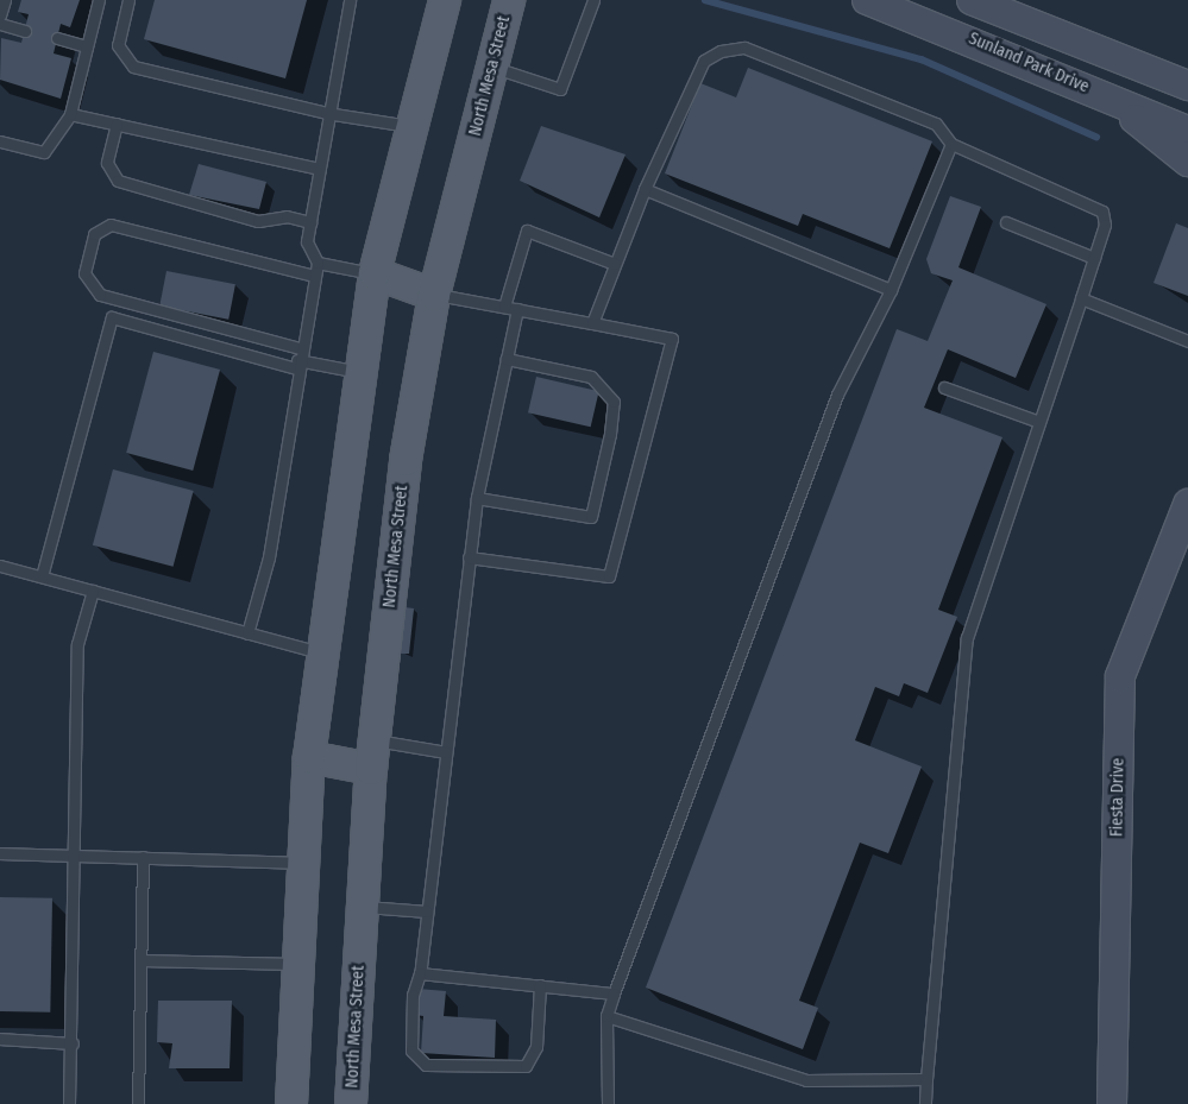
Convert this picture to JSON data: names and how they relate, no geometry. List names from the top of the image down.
{
  "streets": {
    "main road": ["Sunland Park Drive", "North Mesa Street", "Fiesta Drive"]
  }
}
